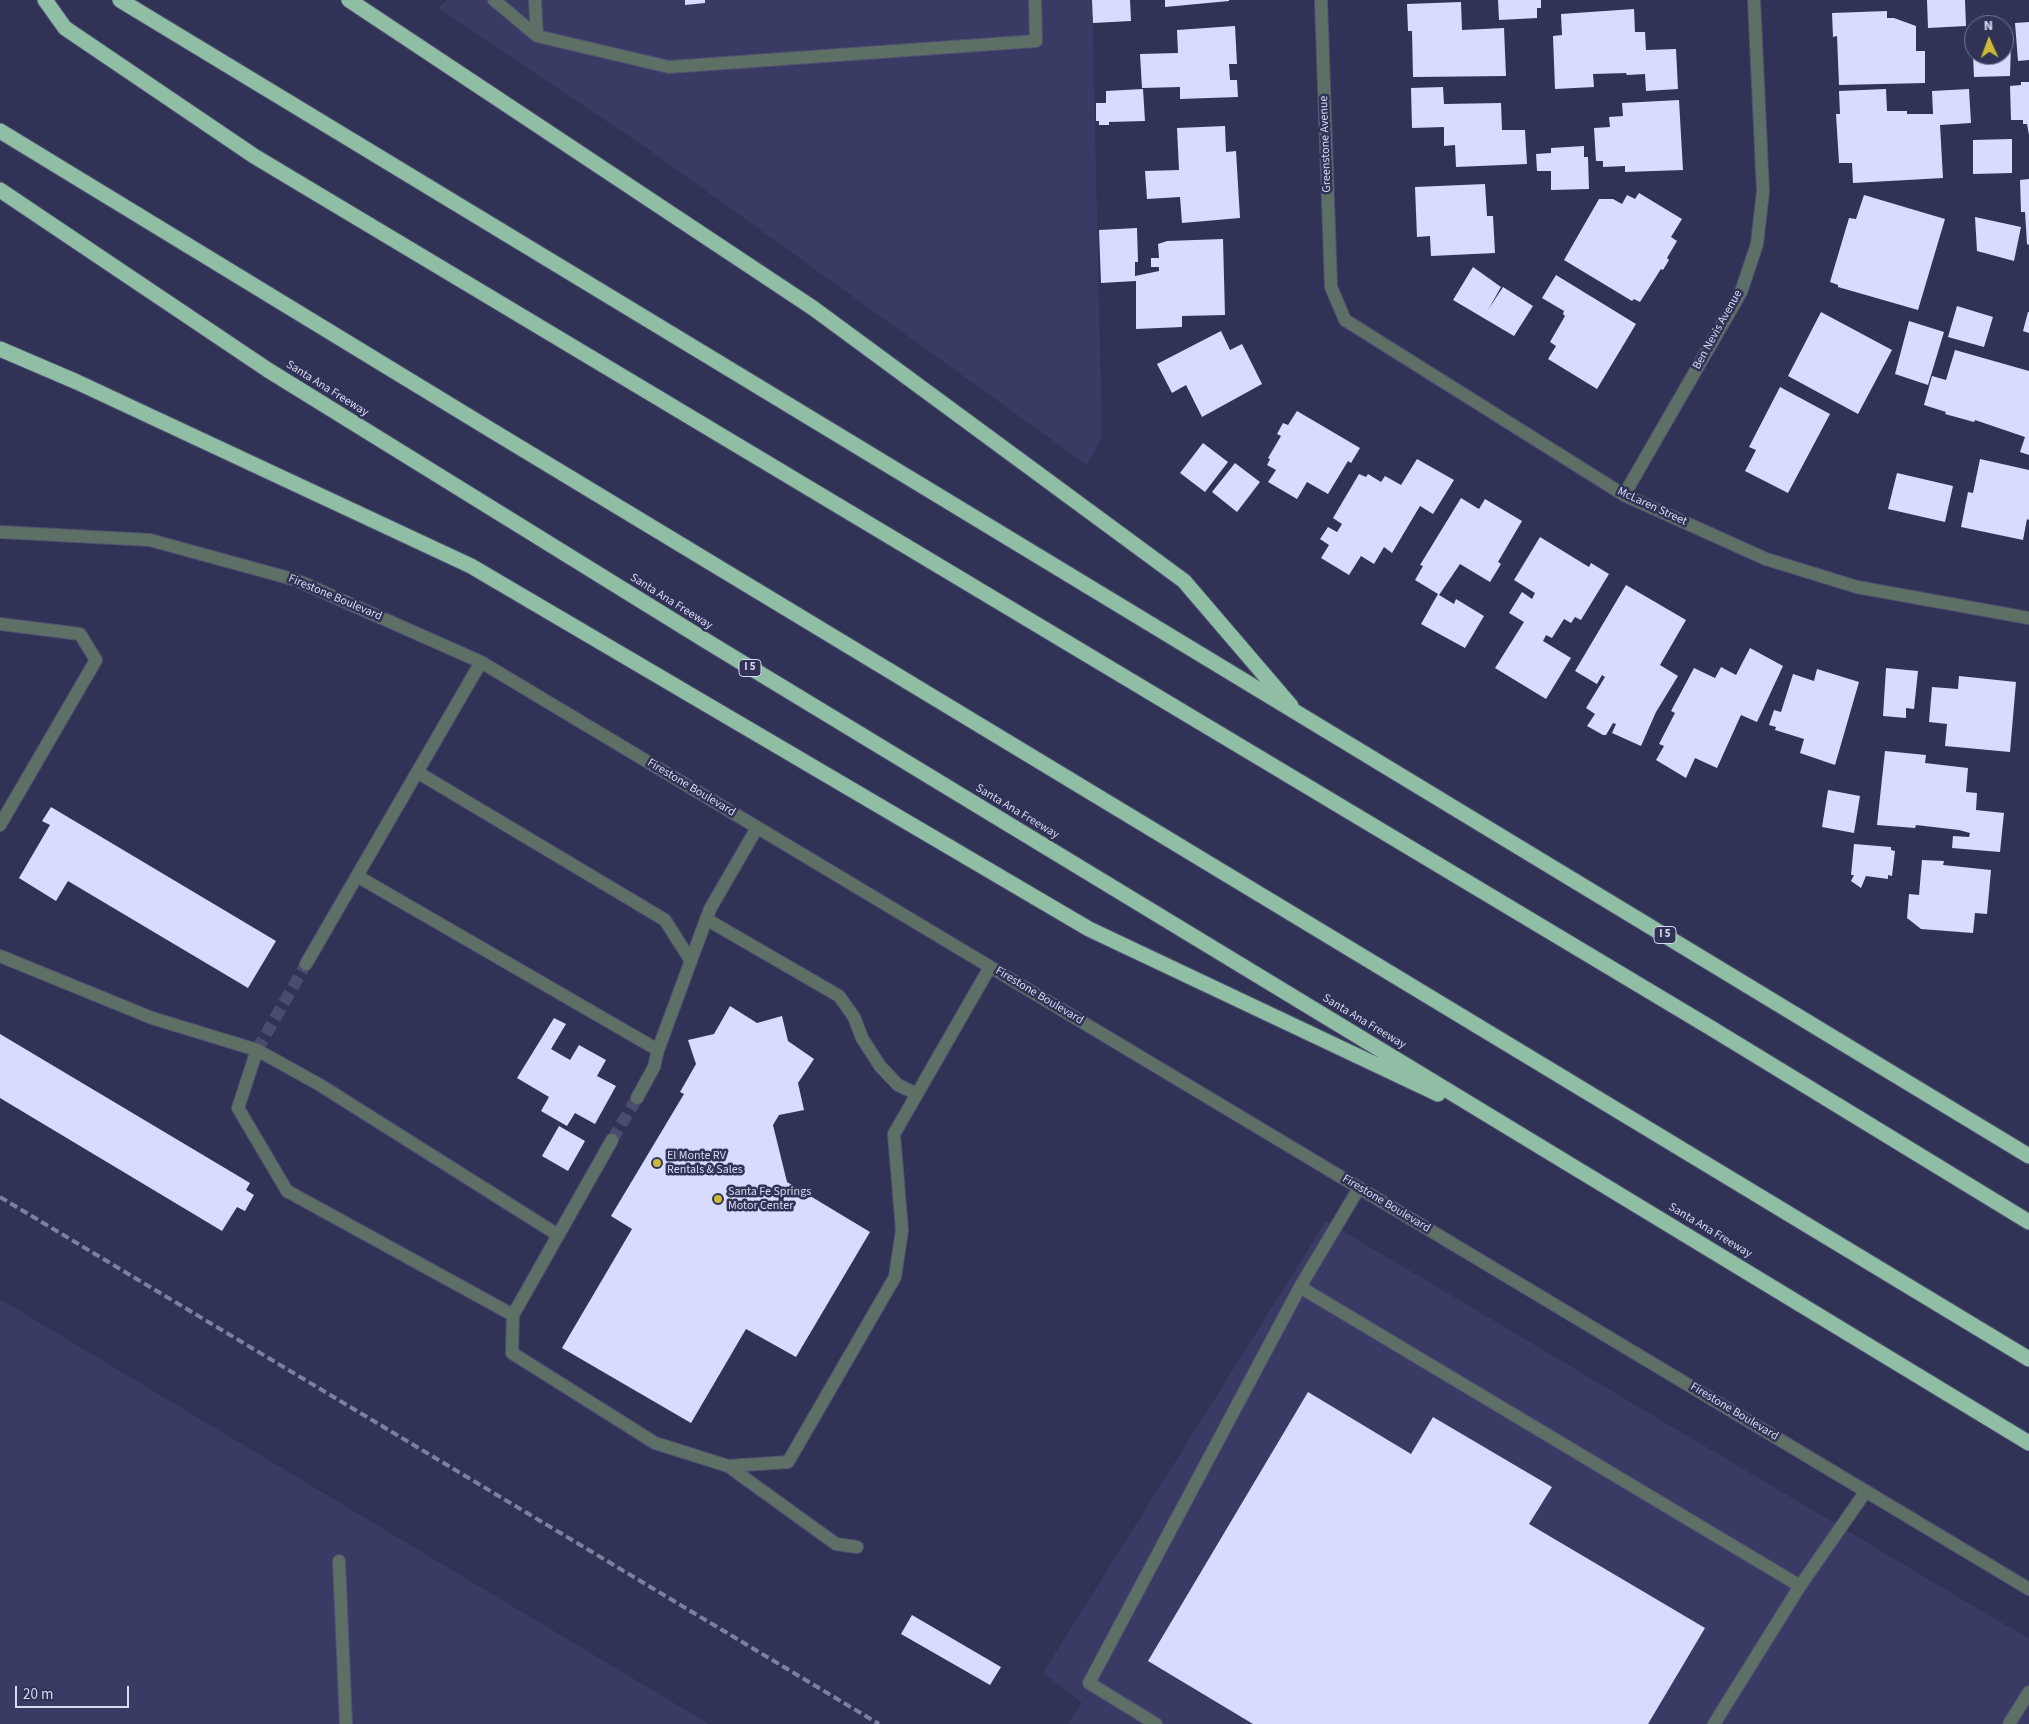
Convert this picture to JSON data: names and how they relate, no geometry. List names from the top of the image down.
{
  "streets": {
    "highway": ["Santa Ana Freeway", "I 5"],
    "street": [
      "Greenstone Avenue",
      "Ben Nevis Avenue",
      "McLaren Street",
      "Firestone Boulevard"
    ]
  },
  "crossings": [
    ["Greenstone Avenue", "McLaren Street"],
    ["Ben Nevis Avenue", "McLaren Street"]
  ],
  "places": ["El Monte RV Rentals & Sales", "Santa Fe Springs Motor Center"],
  "scale_bar": "20 m",
  "north": "top"
}
